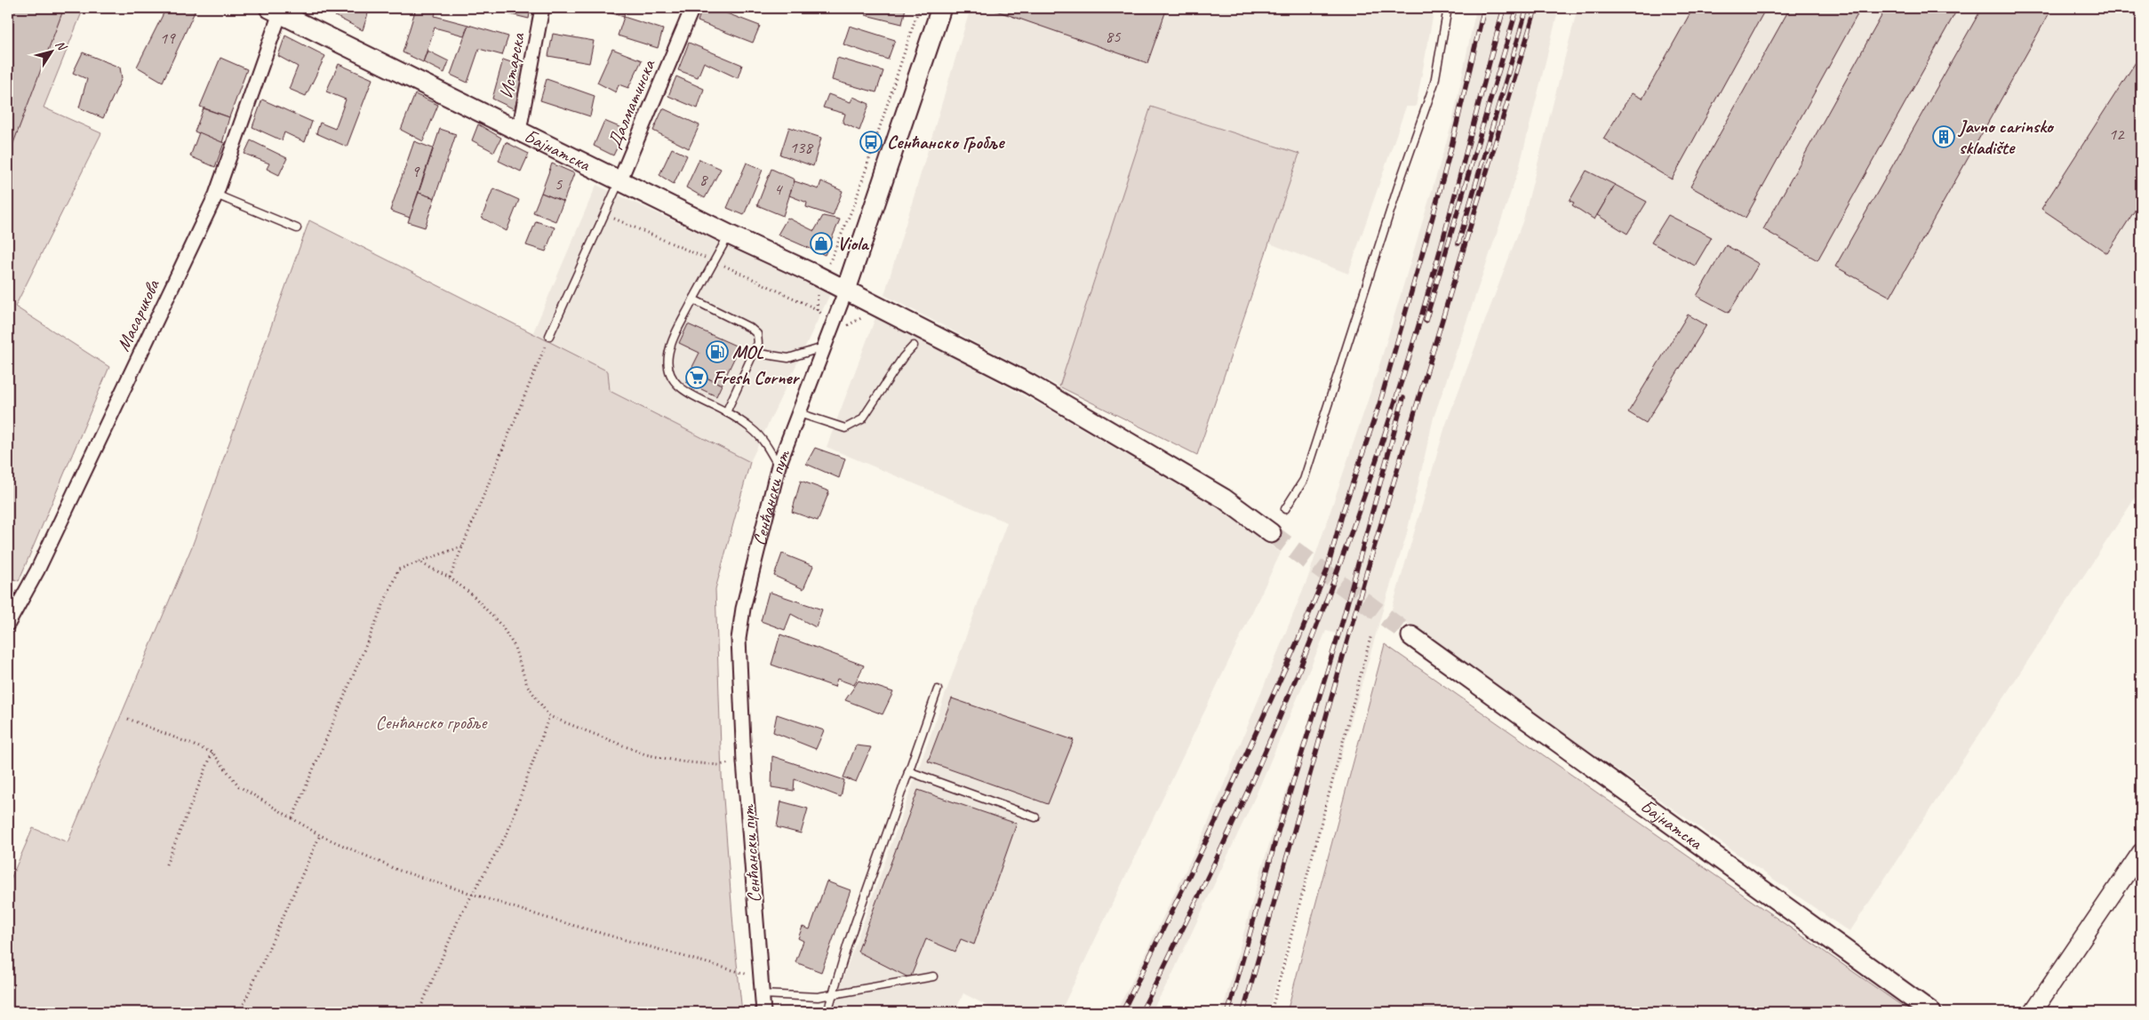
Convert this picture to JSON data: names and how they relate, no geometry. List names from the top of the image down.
{
  "streets": {
    "main road": ["Бајнатска", "Сенћански пут"],
    "street": ["Истарска", "Далматинска", "Масарикова"]
  },
  "crossings": [
    ["Истарска", "Бајнатска"],
    ["Далматинска", "Бајнатска"],
    ["Бајнатска", "Масарикова"],
    ["Бајнатска", "Сенћански пут"]
  ],
  "parks": ["Сенћанско гробље"],
  "places": {
    "building": ["Javno carinsko skladište"],
    "bus stop": ["Сенћанско Гробље"],
    "shop": ["Viola"],
    "fuel station": ["MOL"],
    "supermarket": ["Fresh Corner"]
  },
  "house_numbers": [
    "85",
    "19",
    "12",
    "138",
    "9",
    "8",
    "5",
    "4"
  ],
  "north": "top right"
}
